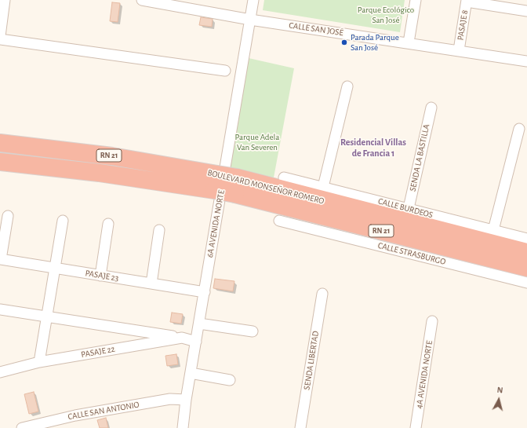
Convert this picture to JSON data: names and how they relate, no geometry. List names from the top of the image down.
{
  "streets": {
    "highway": ["RN 21", "BOULEVARD MONSEÑOR ROMERO"],
    "street": [
      "PASAJE 8",
      "CALLE SAN JOSÉ",
      "SENDA LA BASTILLA",
      "CALLE BURDEOS",
      "6A AVENIDA NORTE",
      "CALLE STRASBURGO",
      "PASAJE 23",
      "PASAJE 22",
      "SENDA LIBERTAD",
      "4A AVENIDA NORTE",
      "CALLE SAN ANTONIO"
    ]
  },
  "crossings": [
    ["PASAJE 8", "CALLE SAN JOSÉ"],
    ["CALLE SAN JOSÉ", "6A AVENIDA NORTE"],
    ["SENDA LA BASTILLA", "CALLE BURDEOS"],
    ["6A AVENIDA NORTE", "PASAJE 23"],
    ["6A AVENIDA NORTE", "PASAJE 22"],
    ["6A AVENIDA NORTE", "CALLE SAN ANTONIO"]
  ],
  "districts": ["Residencial Villas de Francia 1"],
  "parks": ["Parque Ecológico San José", "Parque Adela Van Severen"],
  "places": ["Parada Parque San José"],
  "north": "top"
}
